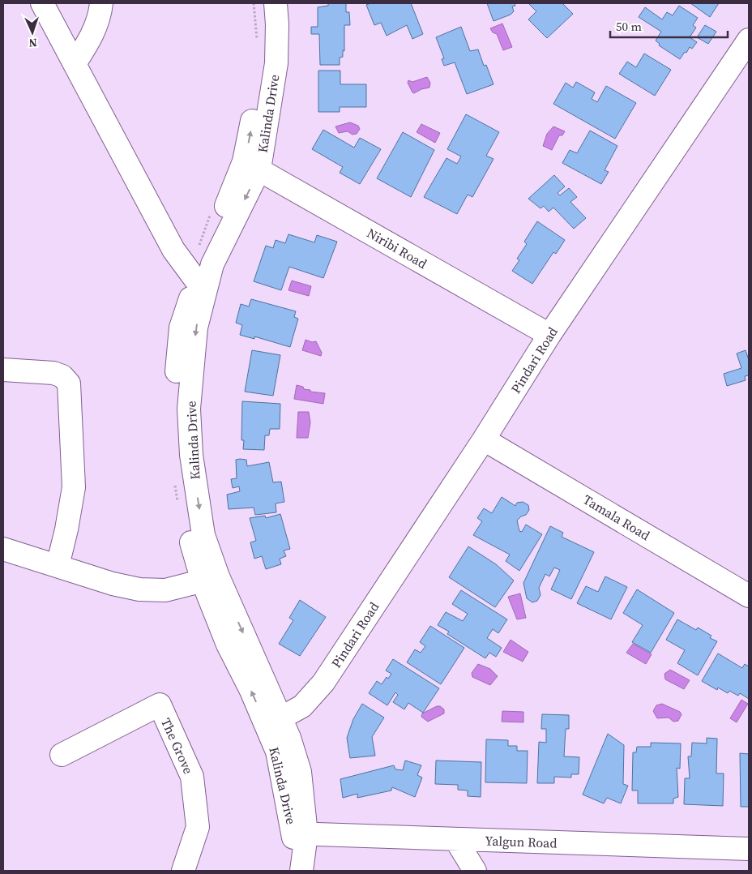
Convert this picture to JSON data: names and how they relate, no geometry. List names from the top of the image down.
{
  "streets": {
    "street": [
      "Kalinda Drive",
      "Niribi Road",
      "Pindari Road",
      "Tamala Road",
      "The Grove",
      "Yalgun Road"
    ]
  },
  "crossings": [
    ["Kalinda Drive", "Niribi Road"],
    ["Kalinda Drive", "Pindari Road"],
    ["Kalinda Drive", "Yalgun Road"],
    ["Niribi Road", "Pindari Road"],
    ["Pindari Road", "Tamala Road"]
  ],
  "scale_bar": "50 m",
  "north": "bottom"
}
